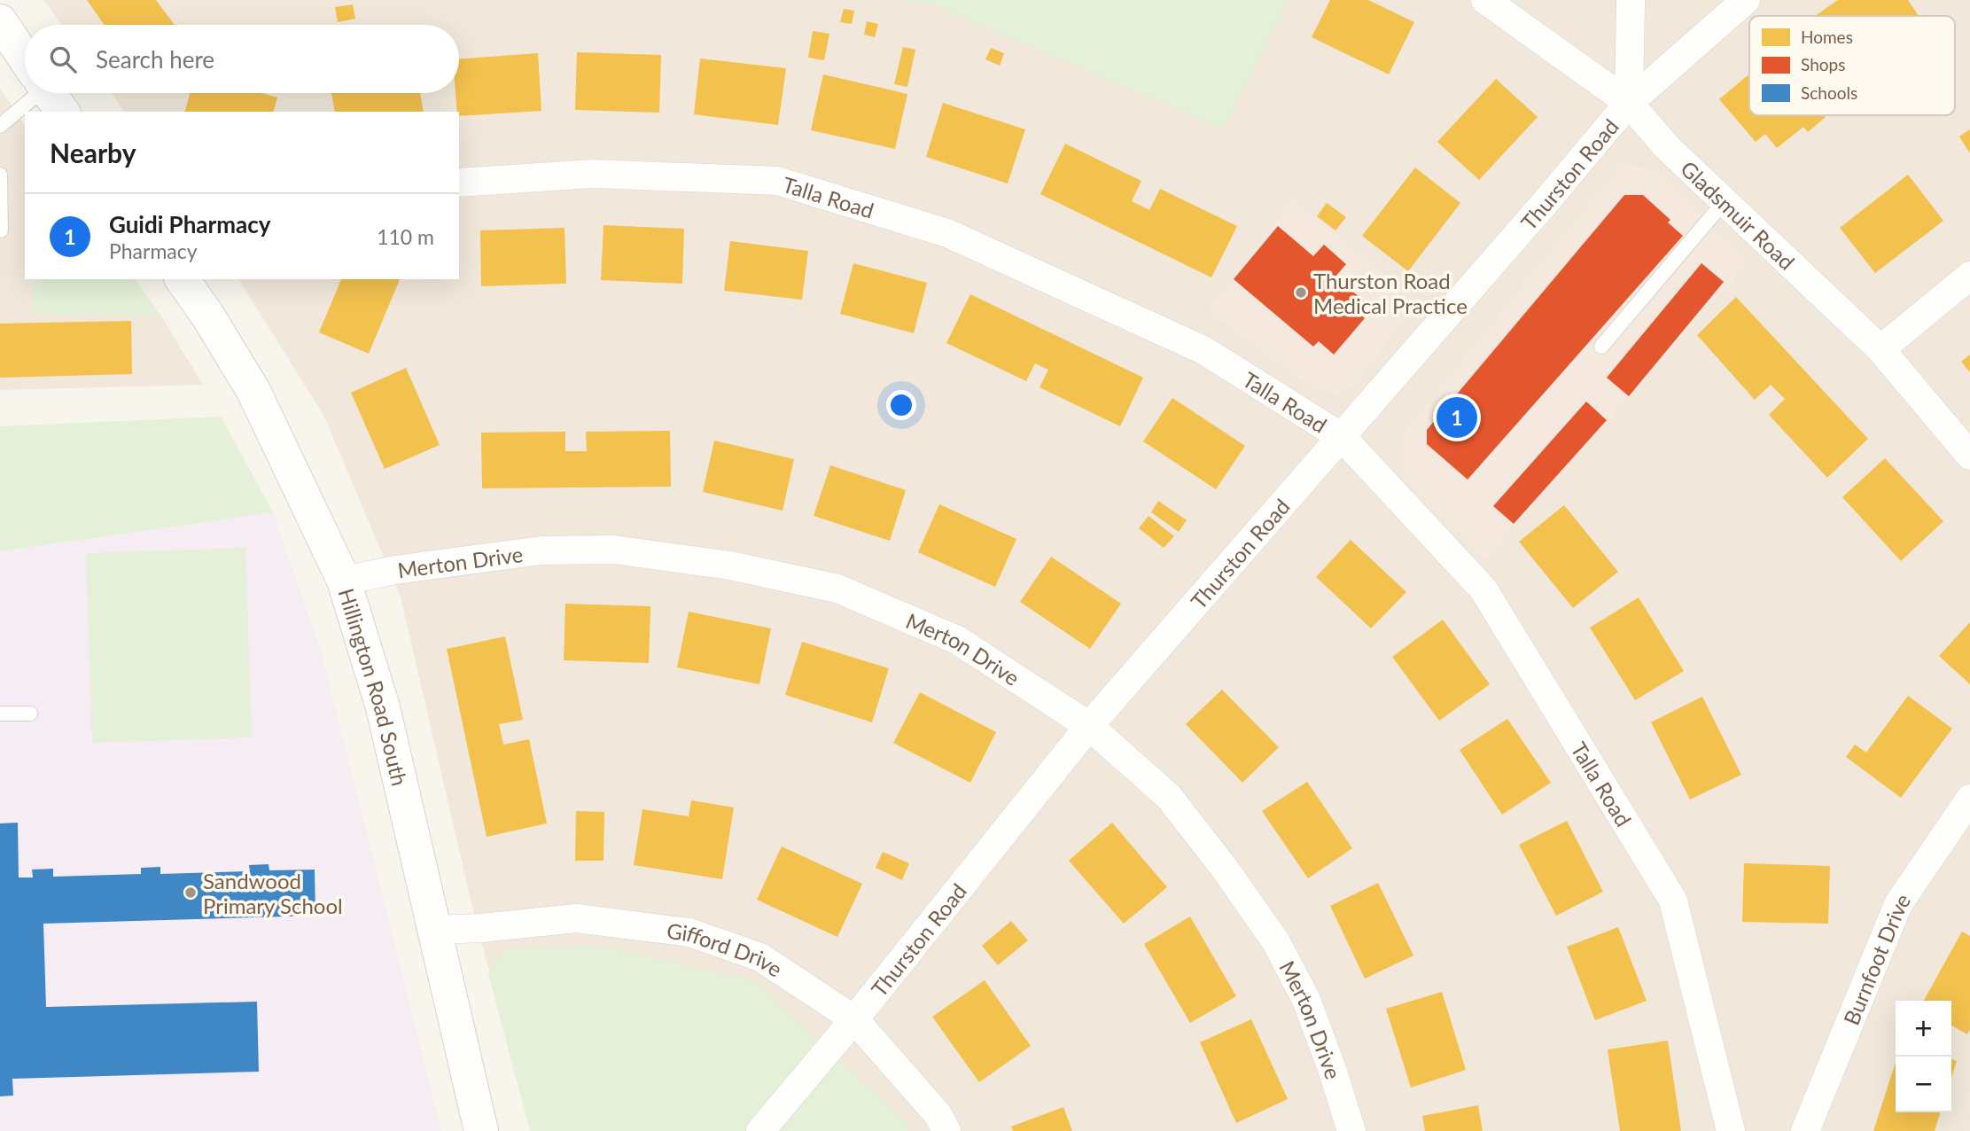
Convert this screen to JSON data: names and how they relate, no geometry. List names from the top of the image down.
{
  "streets": {
    "street": [
      "Thurston Road",
      "Talla Road",
      "Gladsmuir Road",
      "Merton Drive",
      "Hillington Road South",
      "Gifford Drive",
      "Burnfoot Drive"
    ]
  },
  "crossings": [
    ["Thurston Road", "Talla Road"],
    ["Thurston Road", "Gladsmuir Road"],
    ["Thurston Road", "Merton Drive"],
    ["Thurston Road", "Gifford Drive"],
    ["Merton Drive", "Hillington Road South"],
    ["Hillington Road South", "Gifford Drive"]
  ],
  "places": ["Thurston Road Medical Practice", "Sandwood Primary School"],
  "legend": ["Homes", "Shops", "Schools"],
  "page": {
    "search": "Search here",
    "heading": "Nearby",
    "list": [
      {
        "mark": "1",
        "name": "Guidi Pharmacy",
        "note": "Pharmacy",
        "value": "110 m"
      }
    ],
    "pins": "1",
    "map_buttons": ["+", "−"]
  }
}
